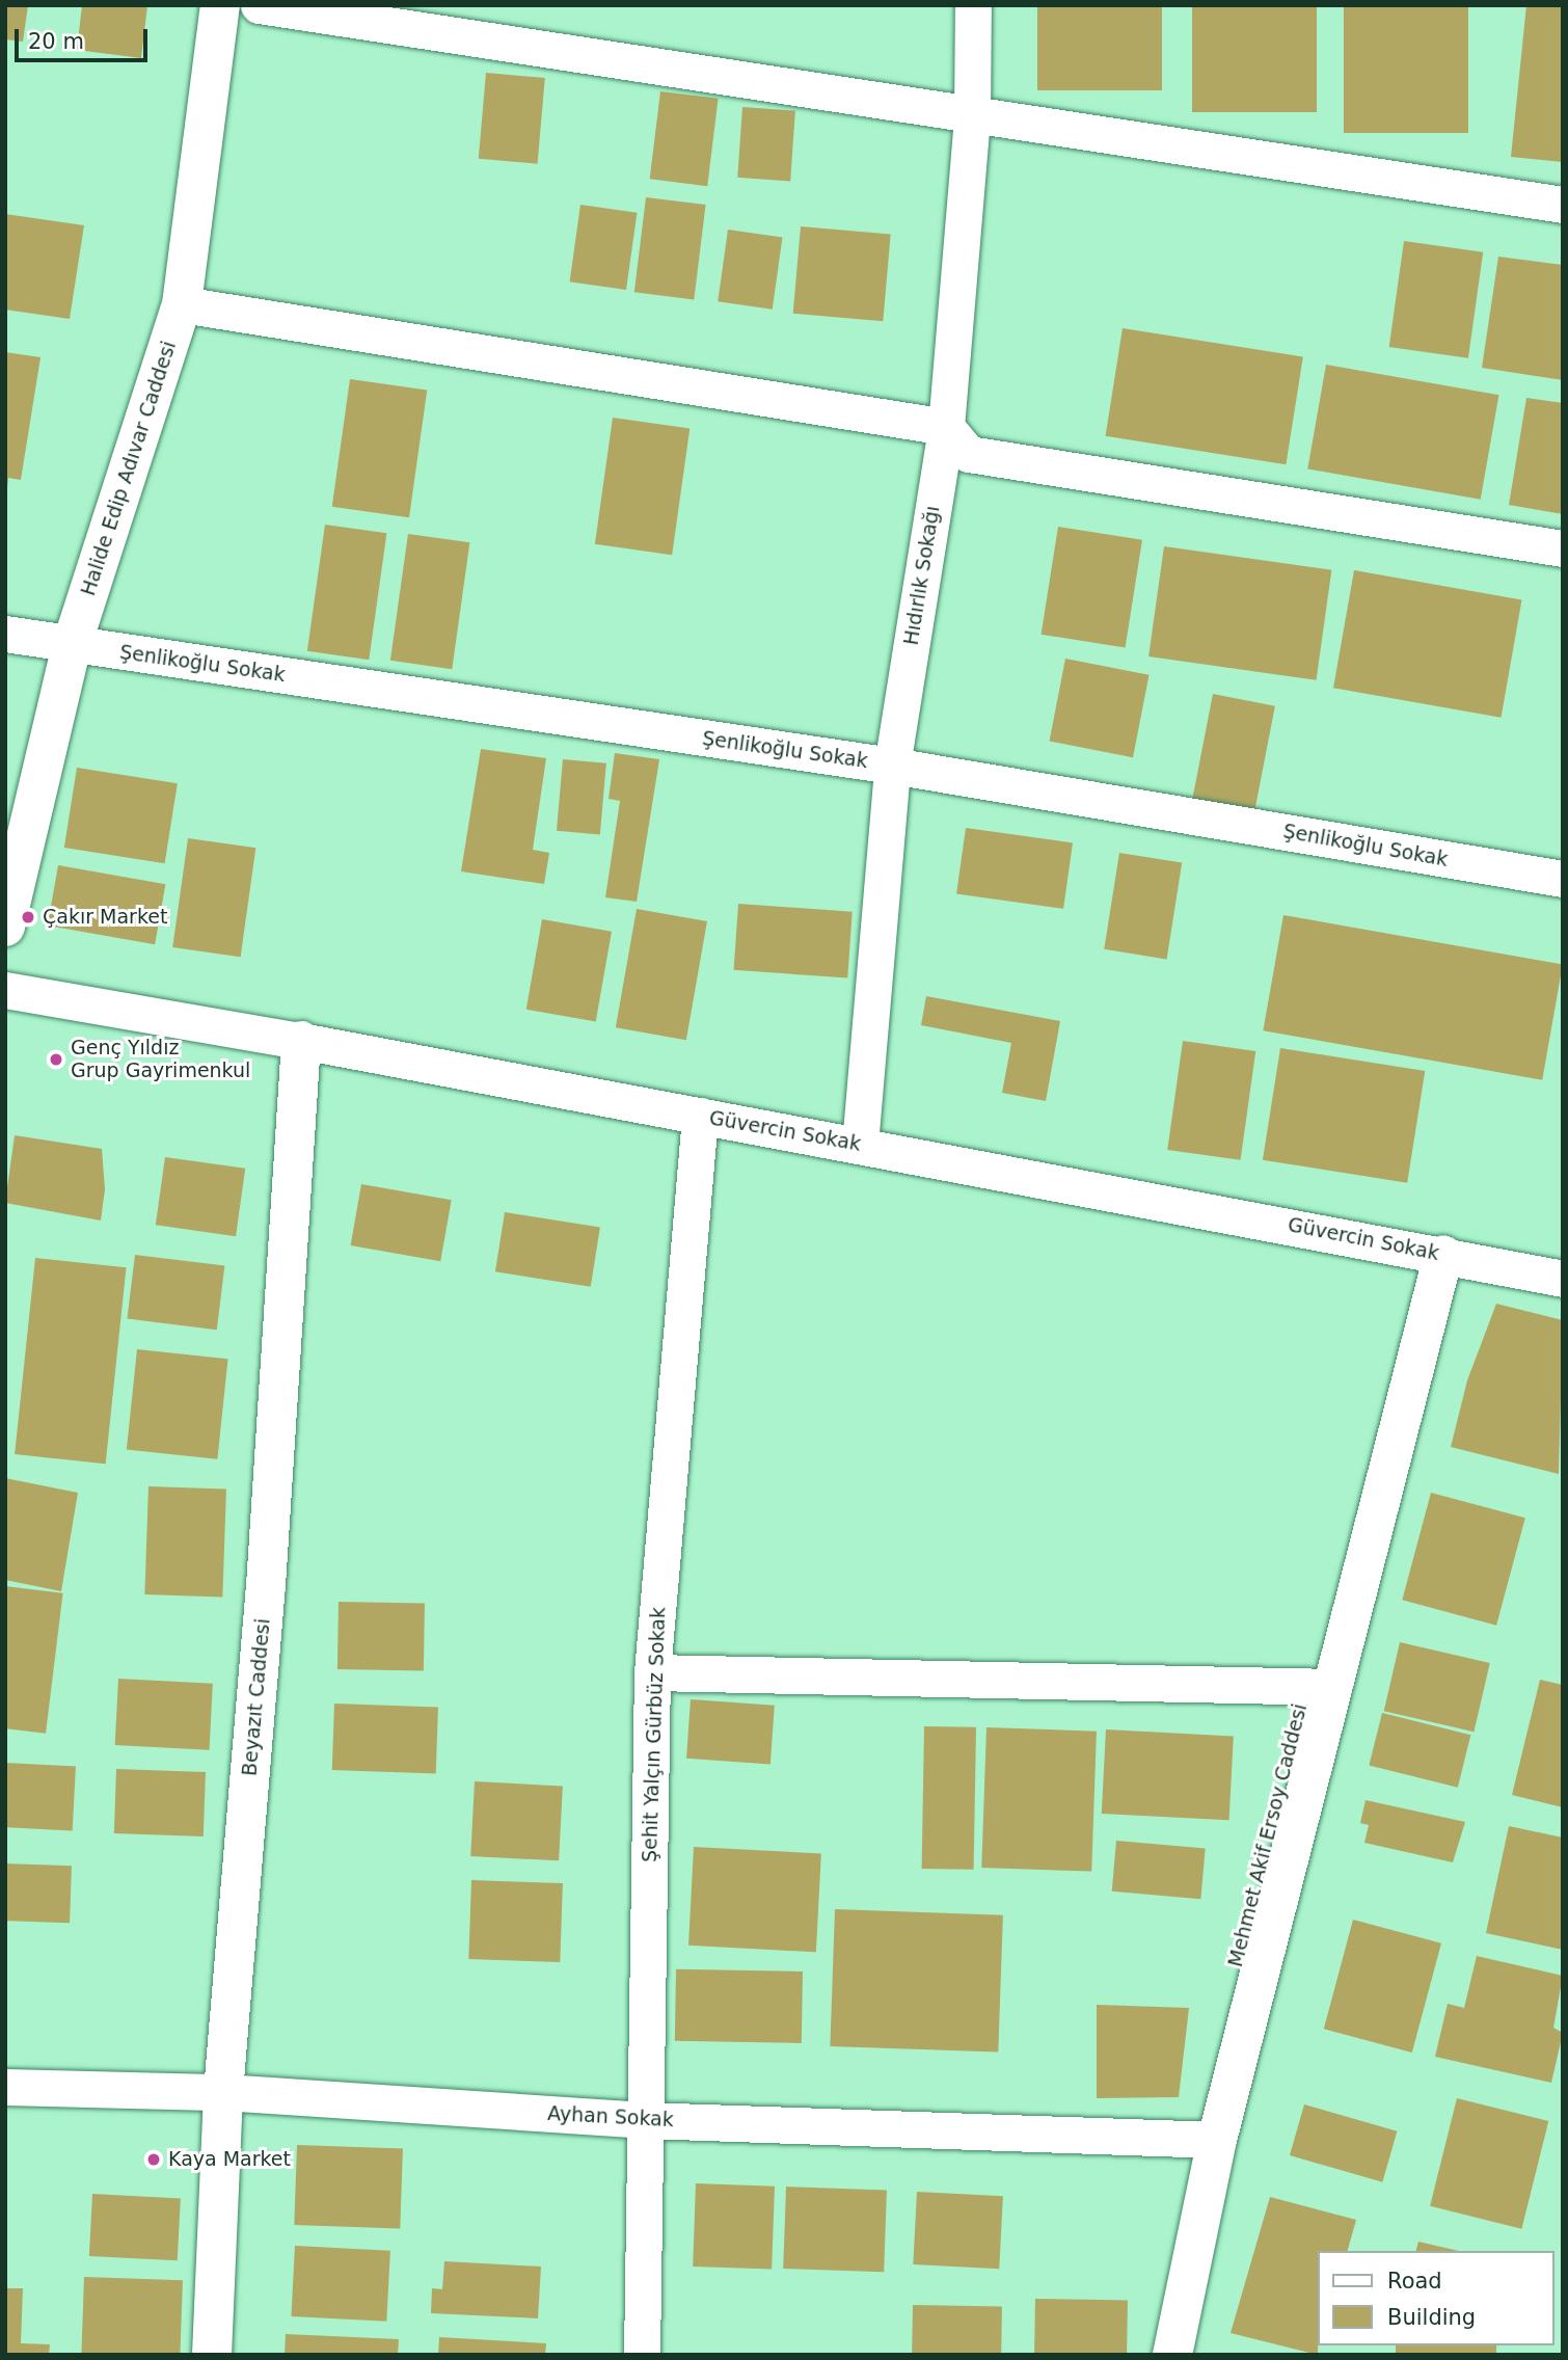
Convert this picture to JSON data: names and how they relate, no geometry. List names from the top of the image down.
{
  "streets": {
    "street": [
      "Halide Edip Adıvar Caddesi",
      "Hıdırlık Sokağı",
      "Şenlikoğlu Sokak",
      "Güvercin Sokak",
      "Beyazıt Caddesi",
      "Şehit Yalçın Gürbüz Sokak",
      "Mehmet Akif Ersoy Caddesi",
      "Ayhan Sokak"
    ]
  },
  "crossings": [
    ["Halide Edip Adıvar Caddesi", "Şenlikoğlu Sokak"],
    ["Hıdırlık Sokağı", "Şenlikoğlu Sokak"],
    ["Hıdırlık Sokağı", "Güvercin Sokak"],
    ["Güvercin Sokak", "Beyazıt Caddesi"],
    ["Güvercin Sokak", "Şehit Yalçın Gürbüz Sokak"],
    ["Güvercin Sokak", "Mehmet Akif Ersoy Caddesi"],
    ["Beyazıt Caddesi", "Ayhan Sokak"],
    ["Şehit Yalçın Gürbüz Sokak", "Ayhan Sokak"],
    ["Mehmet Akif Ersoy Caddesi", "Ayhan Sokak"]
  ],
  "places": ["Çakır Market", "Genç Yıldız Grup Gayrimenkul", "Kaya Market"],
  "legend": ["Road", "Building"],
  "scale_bar": "20 m"
}
